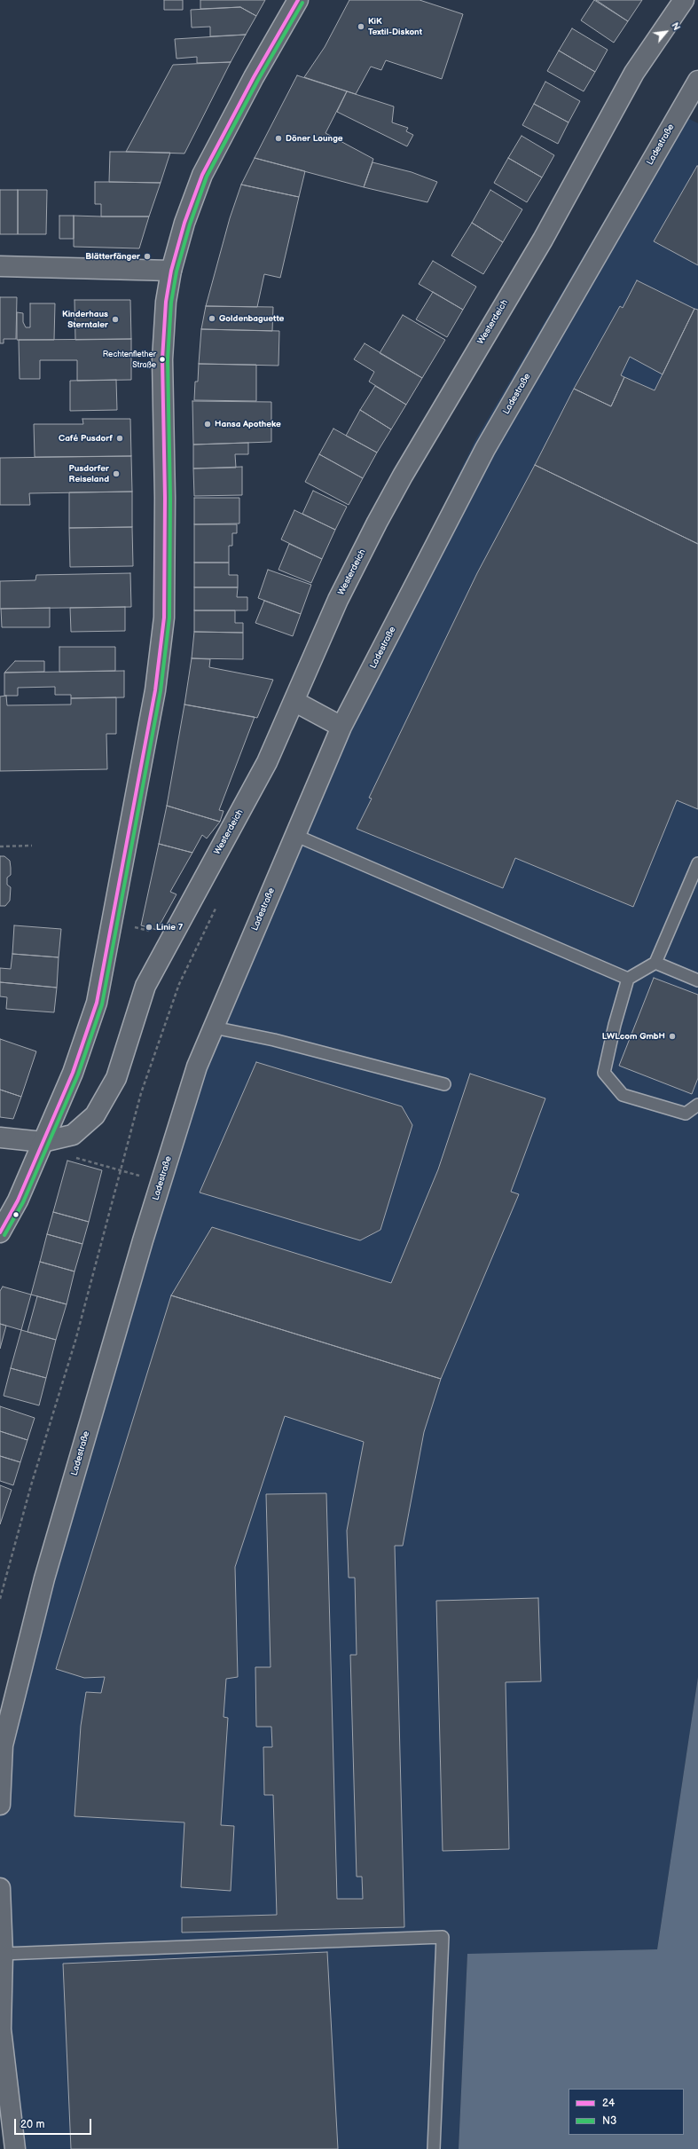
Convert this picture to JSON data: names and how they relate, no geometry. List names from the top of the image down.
{
  "streets": {
    "street": ["Ladestraße", "Westerdeich"]
  },
  "places": [
    "KiK Textil-Diskont",
    "Döner Lounge",
    "Blätterfänger",
    "Goldenbaguette",
    "Kinderhaus Sterntaler",
    "Rechtenflether Straße",
    "Hansa Apotheke",
    "Café Pusdorf",
    "Pusdorfer Reiseland",
    "Linie 7",
    "LWLcom GmbH"
  ],
  "lines": ["transit line 24", "transit line N3"],
  "legend": ["24", "N3"],
  "scale_bar": "20 m",
  "north": "top right"
}
